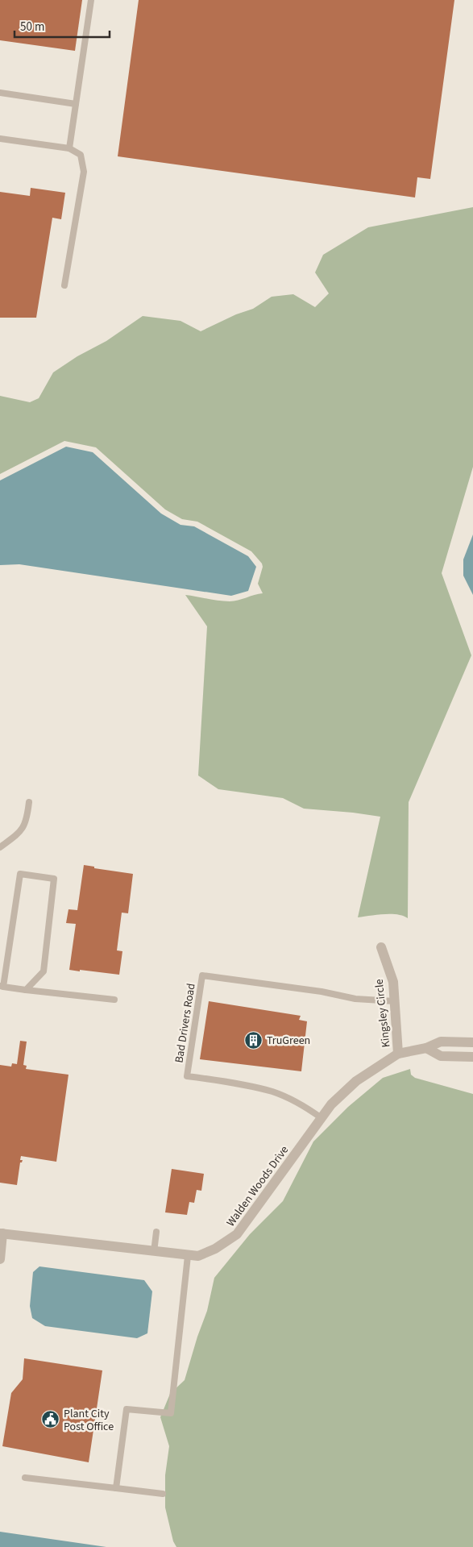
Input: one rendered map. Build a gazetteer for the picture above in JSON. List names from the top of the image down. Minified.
{"streets":{"street":["Kingsley Circle","Walden Woods Drive"],"lane":["Bad Drivers Road"]},"crossings":[["Kingsley Circle","Bad Drivers Road"],["Kingsley Circle","Walden Woods Drive"],["Bad Drivers Road","Walden Woods Drive"]],"places":{"building":["TruGreen"],"public building":["Plant City Post Office"]},"scale_bar":"50 m"}
